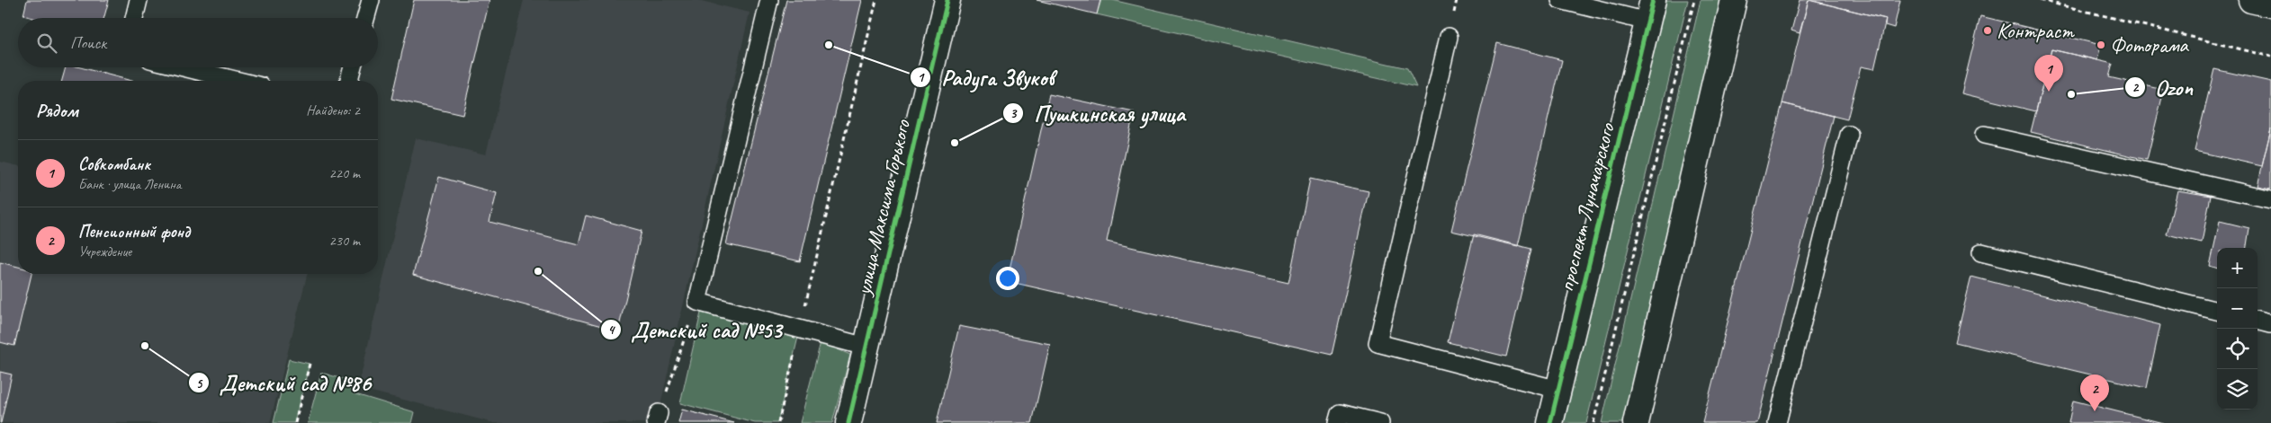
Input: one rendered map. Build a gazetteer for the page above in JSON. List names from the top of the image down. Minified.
{"streets":{"street":["улица Максима Горького","проспект Луначарского"]},"places":["Контраст","Радуга Звуков","Фоторама","Ozon","Пушкинская улица","Детский сад №53","Детский сад №86"],"page":{"search":"Поиск","pins":["1","2"],"heading":["Рядом","Найдено: 2"],"list":[{"mark":"1","name":"Совкомбанк","note":"Банк · улица Ленина","value":"220 m"},{"mark":"2","name":"Пенсионный фонд","note":"Учреждение","value":"230 m"}],"map_buttons":["+","−"]}}
